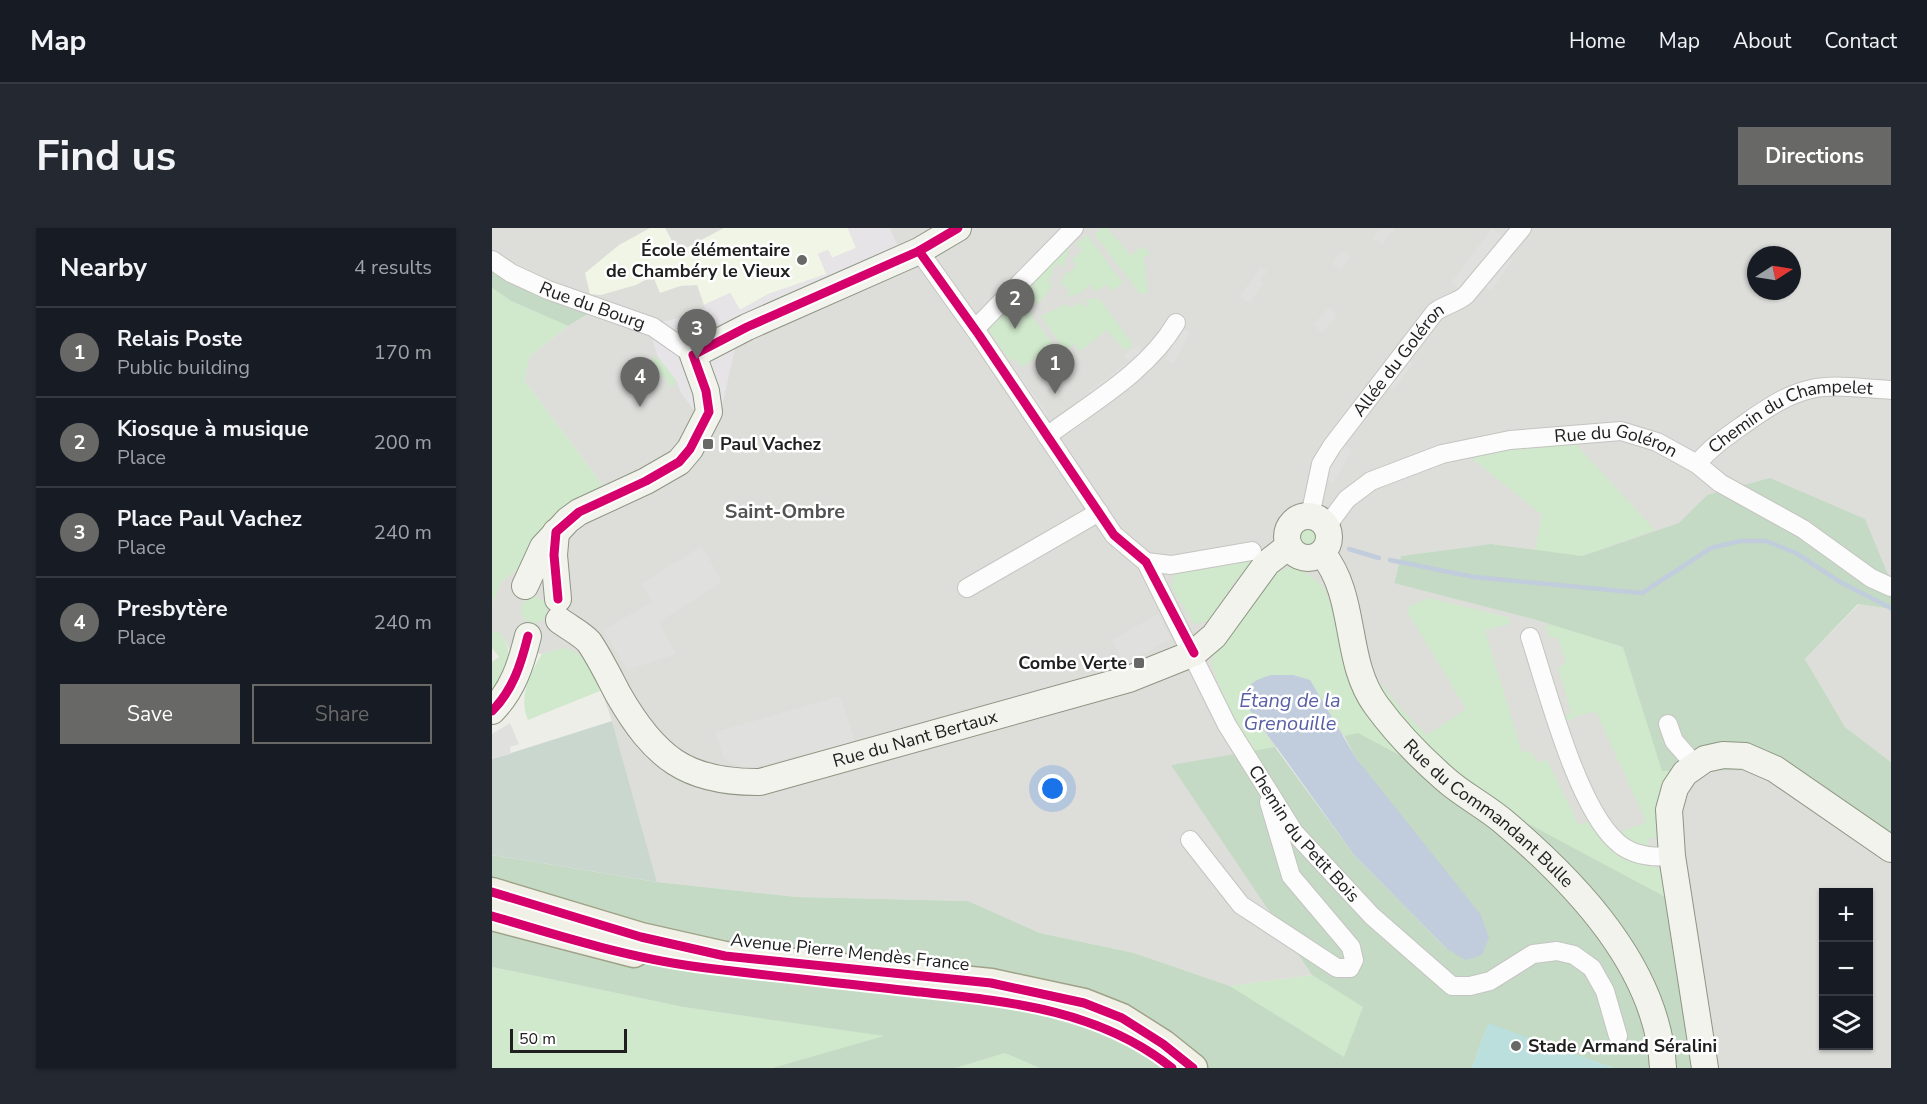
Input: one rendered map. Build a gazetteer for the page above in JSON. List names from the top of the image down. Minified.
{"streets":{"main road":["Avenue Pierre Mendès France"],"street":["Rue du Bourg","Allée du Goléron","Chemin du Champelet","Rue du Goléron","Rue du Nant Bertaux","Rue du Commandant Bulle","Chemin du Petit Bois"]},"crossings":[["Allée du Goléron","Rue du Goléron"],["Allée du Goléron","Rue du Nant Bertaux"],["Allée du Goléron","Rue du Commandant Bulle"],["Chemin du Champelet","Rue du Goléron"],["Rue du Goléron","Rue du Nant Bertaux"],["Rue du Goléron","Rue du Commandant Bulle"],["Rue du Nant Bertaux","Rue du Commandant Bulle"],["Rue du Nant Bertaux","Chemin du Petit Bois"]],"districts":["Saint-Ombre"],"water":["Étang de la Grenouille"],"places":{"other":["École élémentaire de Chambéry le Vieux","Stade Armand Séralini"],"transit":["Paul Vachez","Combe Verte"]},"scale_bar":"50 m","north":"right","page":{"header":"Map","nav":["Home","Map","About","Contact"],"buttons":["Directions",["Save","Share"]],"title":"Find us","heading":["Nearby","4 results"],"pins":["2","3","1","4"],"list":[{"mark":"1","name":"Relais Poste","note":"Public building","value":"170 m"},{"mark":"2","name":"Kiosque à musique","note":"Place","value":"200 m"},{"mark":"3","name":"Place Paul Vachez","note":"Place","value":"240 m"},{"mark":"4","name":"Presbytère","note":"Place","value":"240 m"}],"map_buttons":["+","−"],"scale":"50 m"}}
